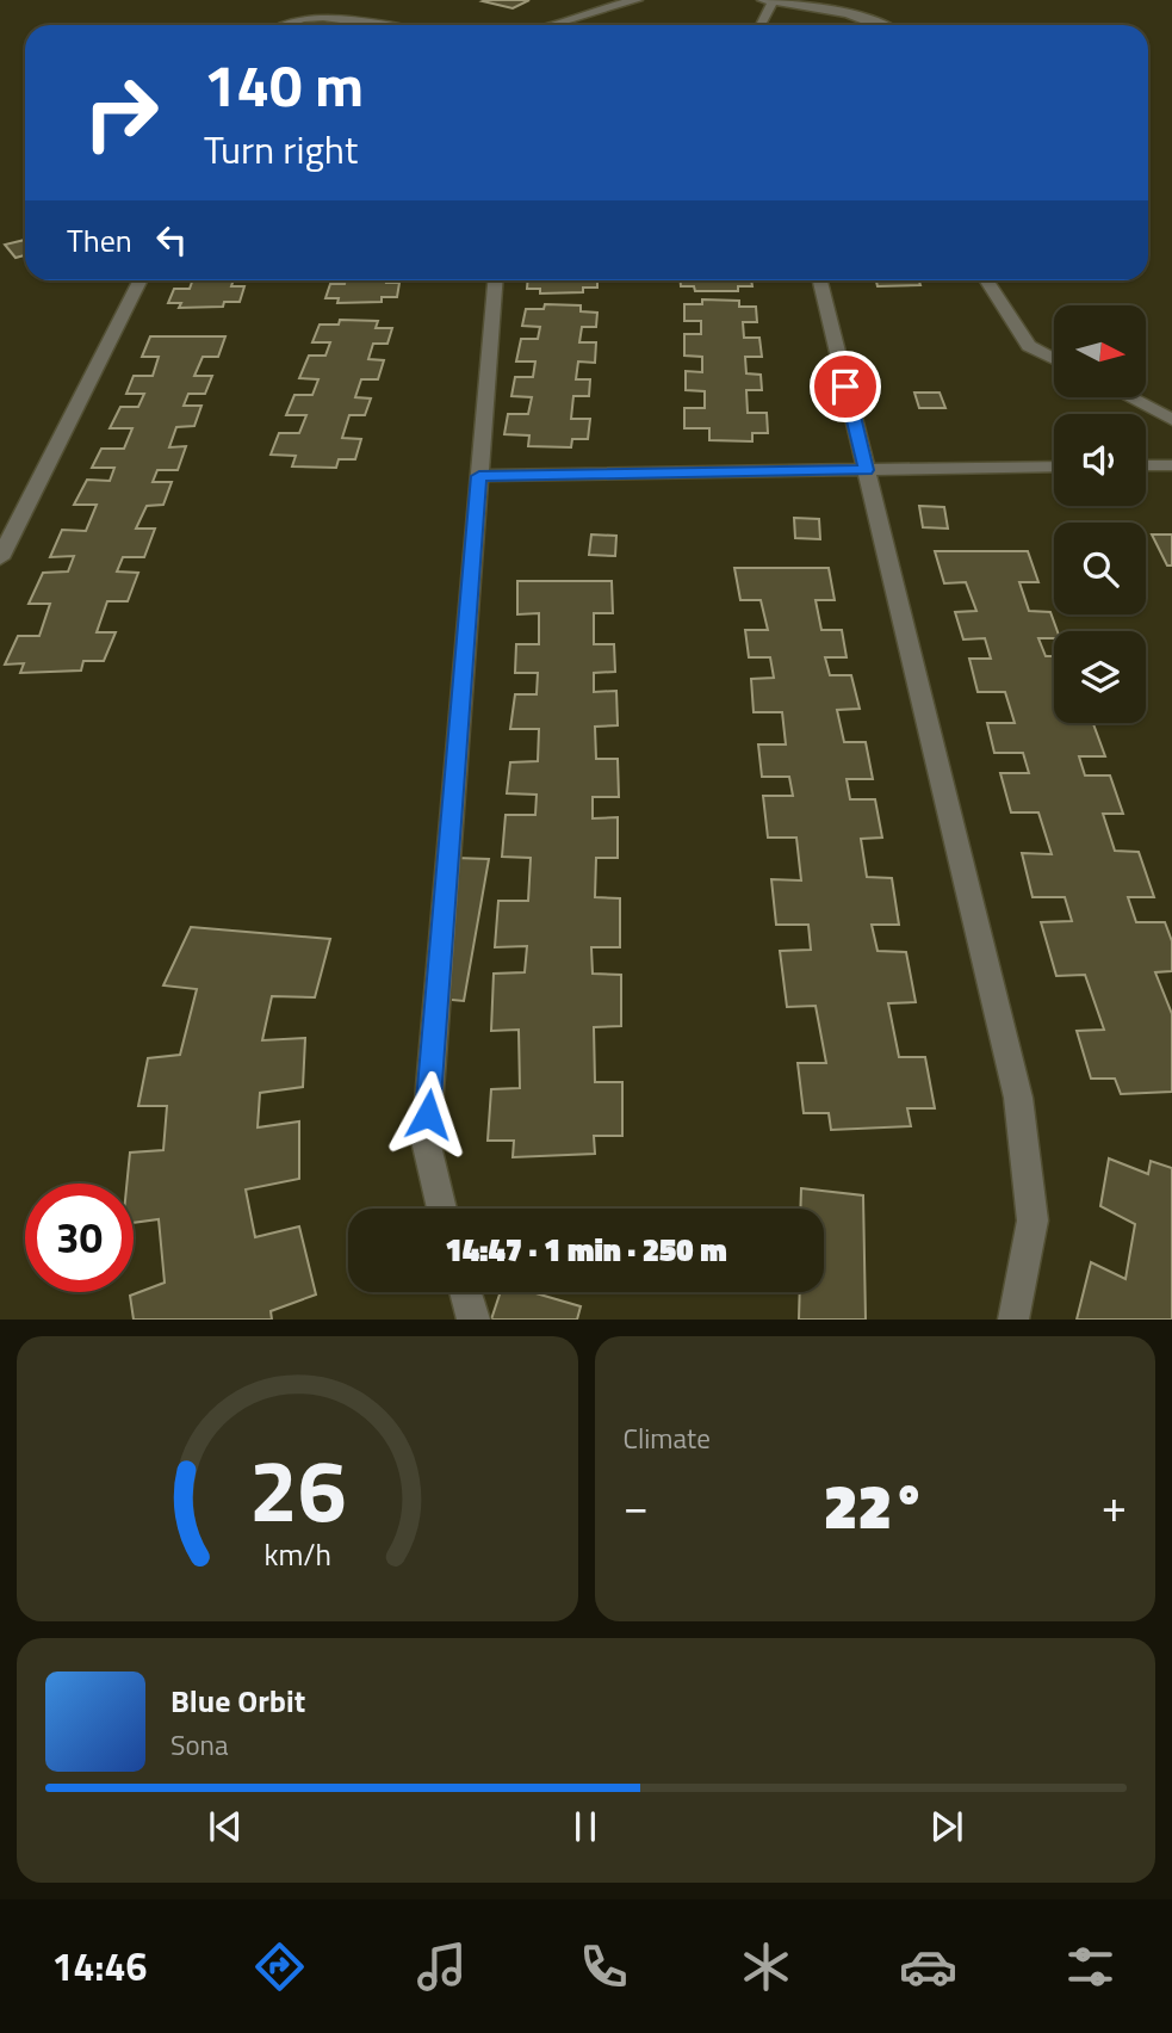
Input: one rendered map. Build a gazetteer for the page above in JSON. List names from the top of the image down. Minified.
{"north":"right","page":{"turn":["140 m","Turn right"],"then":"Then","limit":"30","trip":"14:47 · 1 min · 250 m","tile":"Climate","heat":["−","22°","+"],"song":["Blue Orbit","Sona"],"tabs":"14:46","gauge":["26","km/h"]}}
